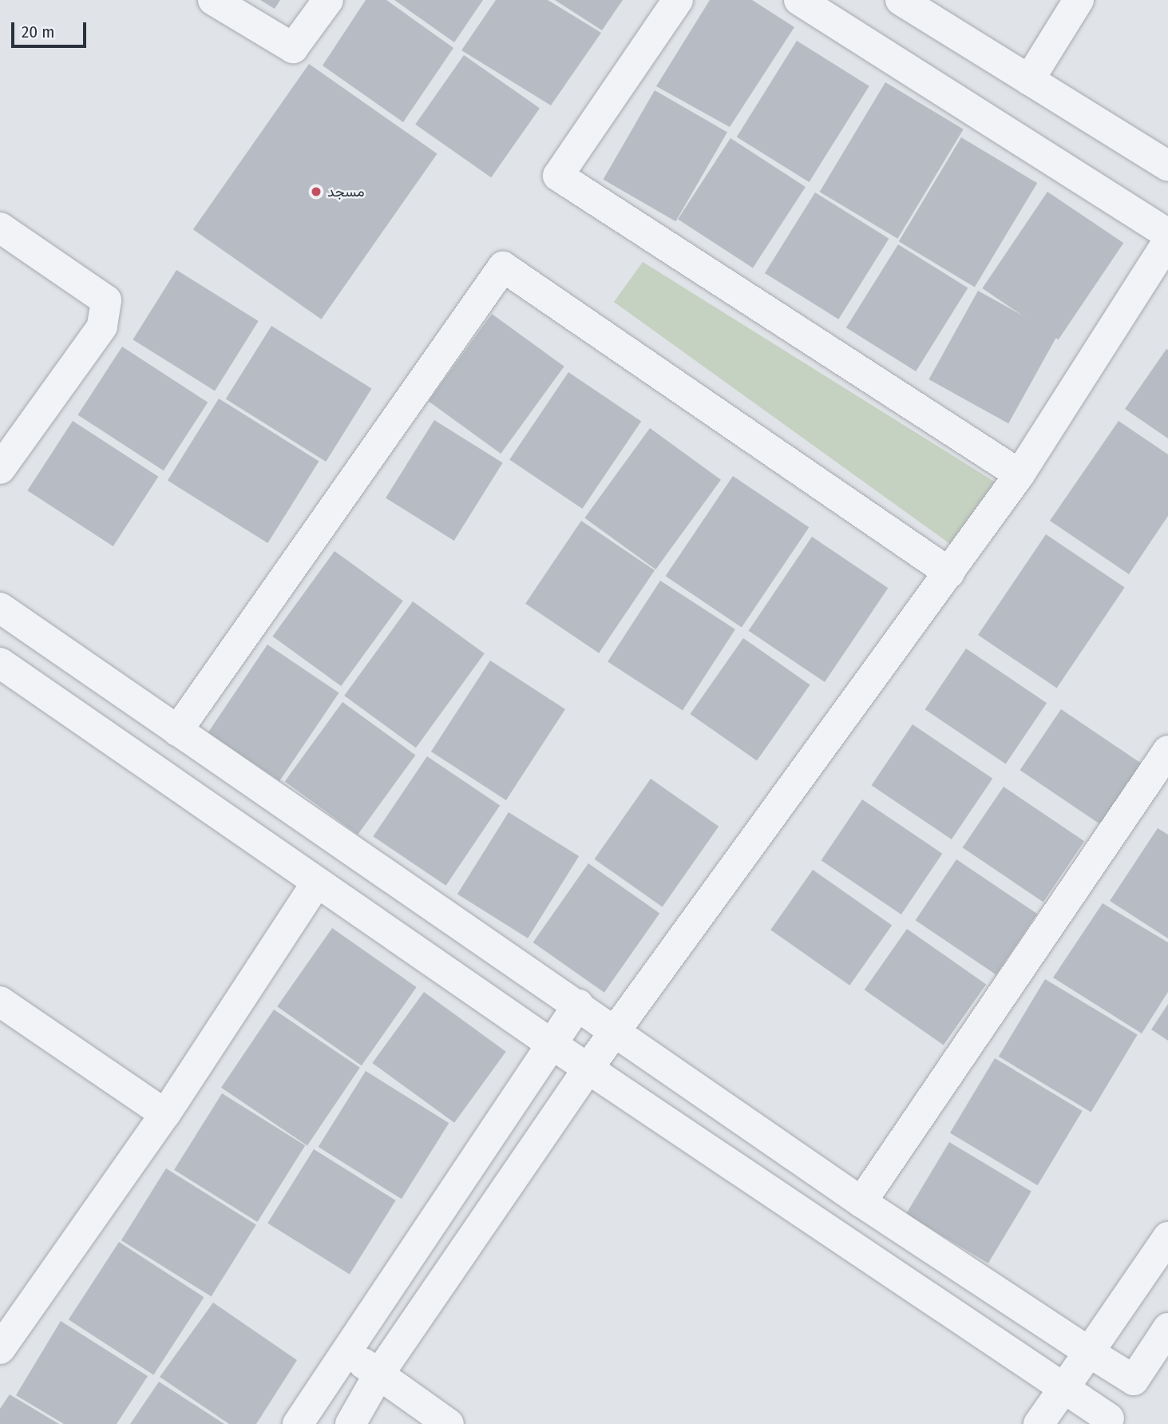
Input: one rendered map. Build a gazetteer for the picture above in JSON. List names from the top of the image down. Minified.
{"places":["مسجد"],"scale_bar":"20 m"}
